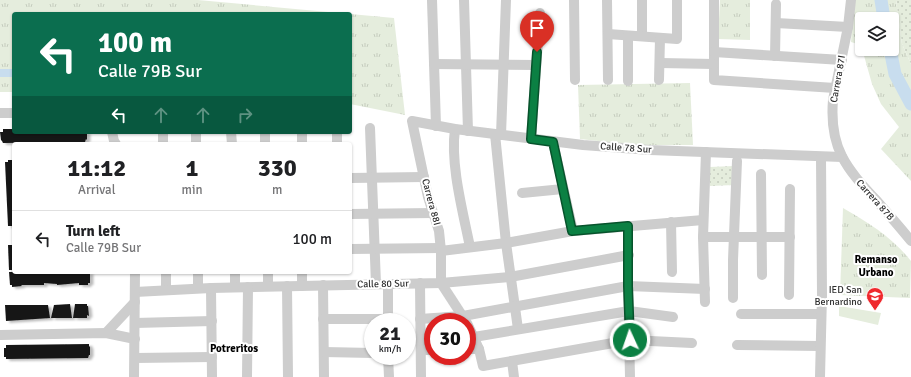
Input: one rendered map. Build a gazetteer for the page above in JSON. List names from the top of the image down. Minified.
{"streets":{"street":["Carrera 87I","Calle 78 Sur","Carrera 87B","Carrera 88I","Calle 80 Sur"]},"crossings":[["Carrera 87I","Calle 78 Sur"],["Carrera 87I","Carrera 87B"],["Calle 78 Sur","Carrera 87B"],["Calle 78 Sur","Carrera 88I"],["Carrera 88I","Calle 80 Sur"]],"districts":["Remanso Urbano","Potreritos"],"places":{"school or university":["IED San Bernardino"]},"page":{"turn":["100 m","Calle 79B Sur"],"eta":["11:12","Arrival","1","min","330","m"],"list":[{"name":"Turn left","note":"Calle 79B Sur","value":"100 m"}],"speed":"21 km/h","limit":"30"}}
